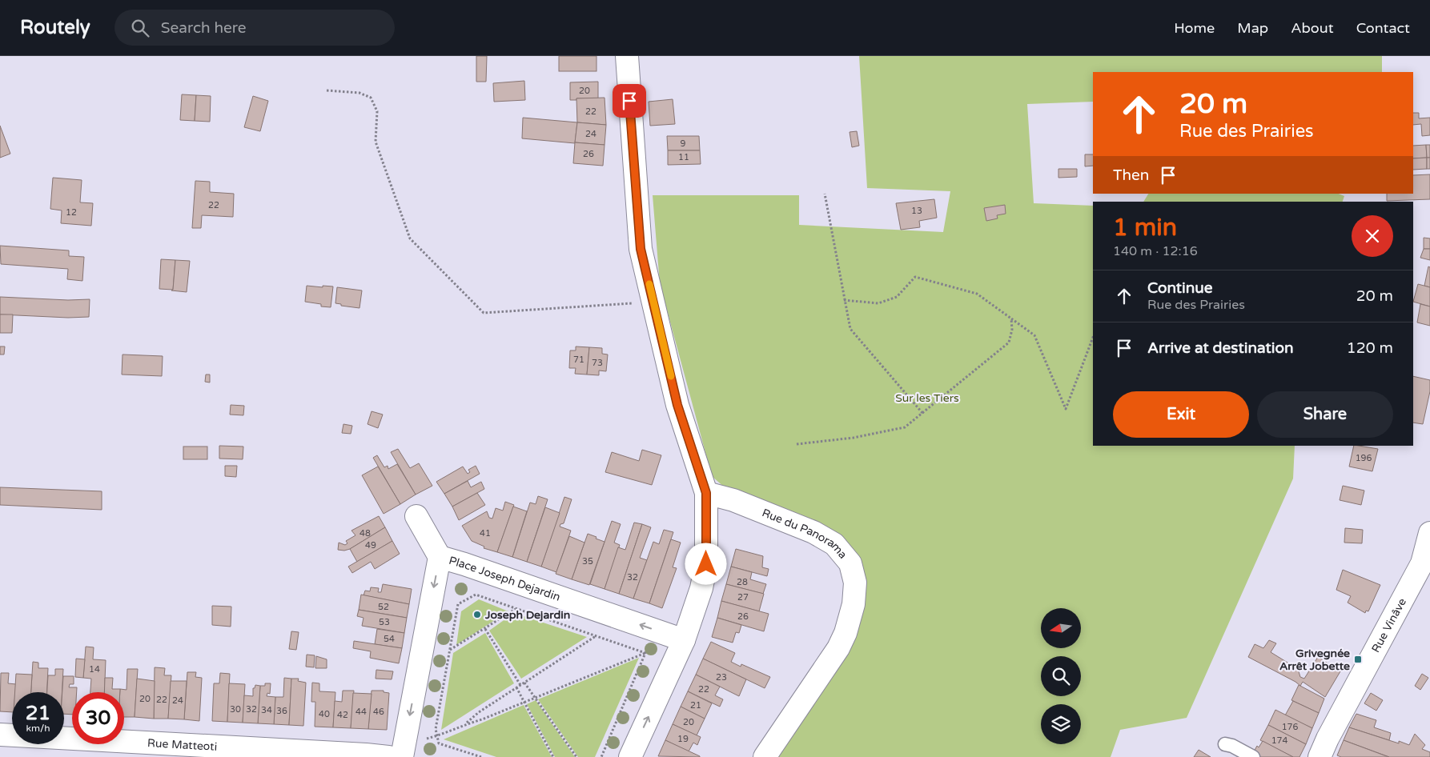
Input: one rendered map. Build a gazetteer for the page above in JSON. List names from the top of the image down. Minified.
{"streets":{"street":["Rue du Panorama","Place Joseph Dejardin","Rue Vinâve","Rue Matteoti"]},"crossings":[["Place Joseph Dejardin","Rue Matteoti"]],"parks":["Sur les Tiers"],"places":{"other":["Joseph Dejardin"],"transit":["Grivegnée Arrêt Jobette"]},"house_numbers":["20","22","24","9","26","11","22","13","12","71","73","196","48","41","49","35","32","28","27","52","26","53","54","14","23","22","20","22","24","21","30","32","34","36","44","46","40","42","20","176","19","174"],"north":"left","page":{"header":"Routely","search":"Search here","nav":["Home","Map","About","Contact"],"turn":["20 m","Rue des Prairies"],"then":"Then","heading":["1 min","140 m · 12:16"],"list":[{"name":"Continue","note":"Rue des Prairies","value":"20 m"},{"name":"Arrive at destination","value":"120 m"}],"buttons":["Exit","Share"],"speed":"21 km/h","limit":"30"}}
